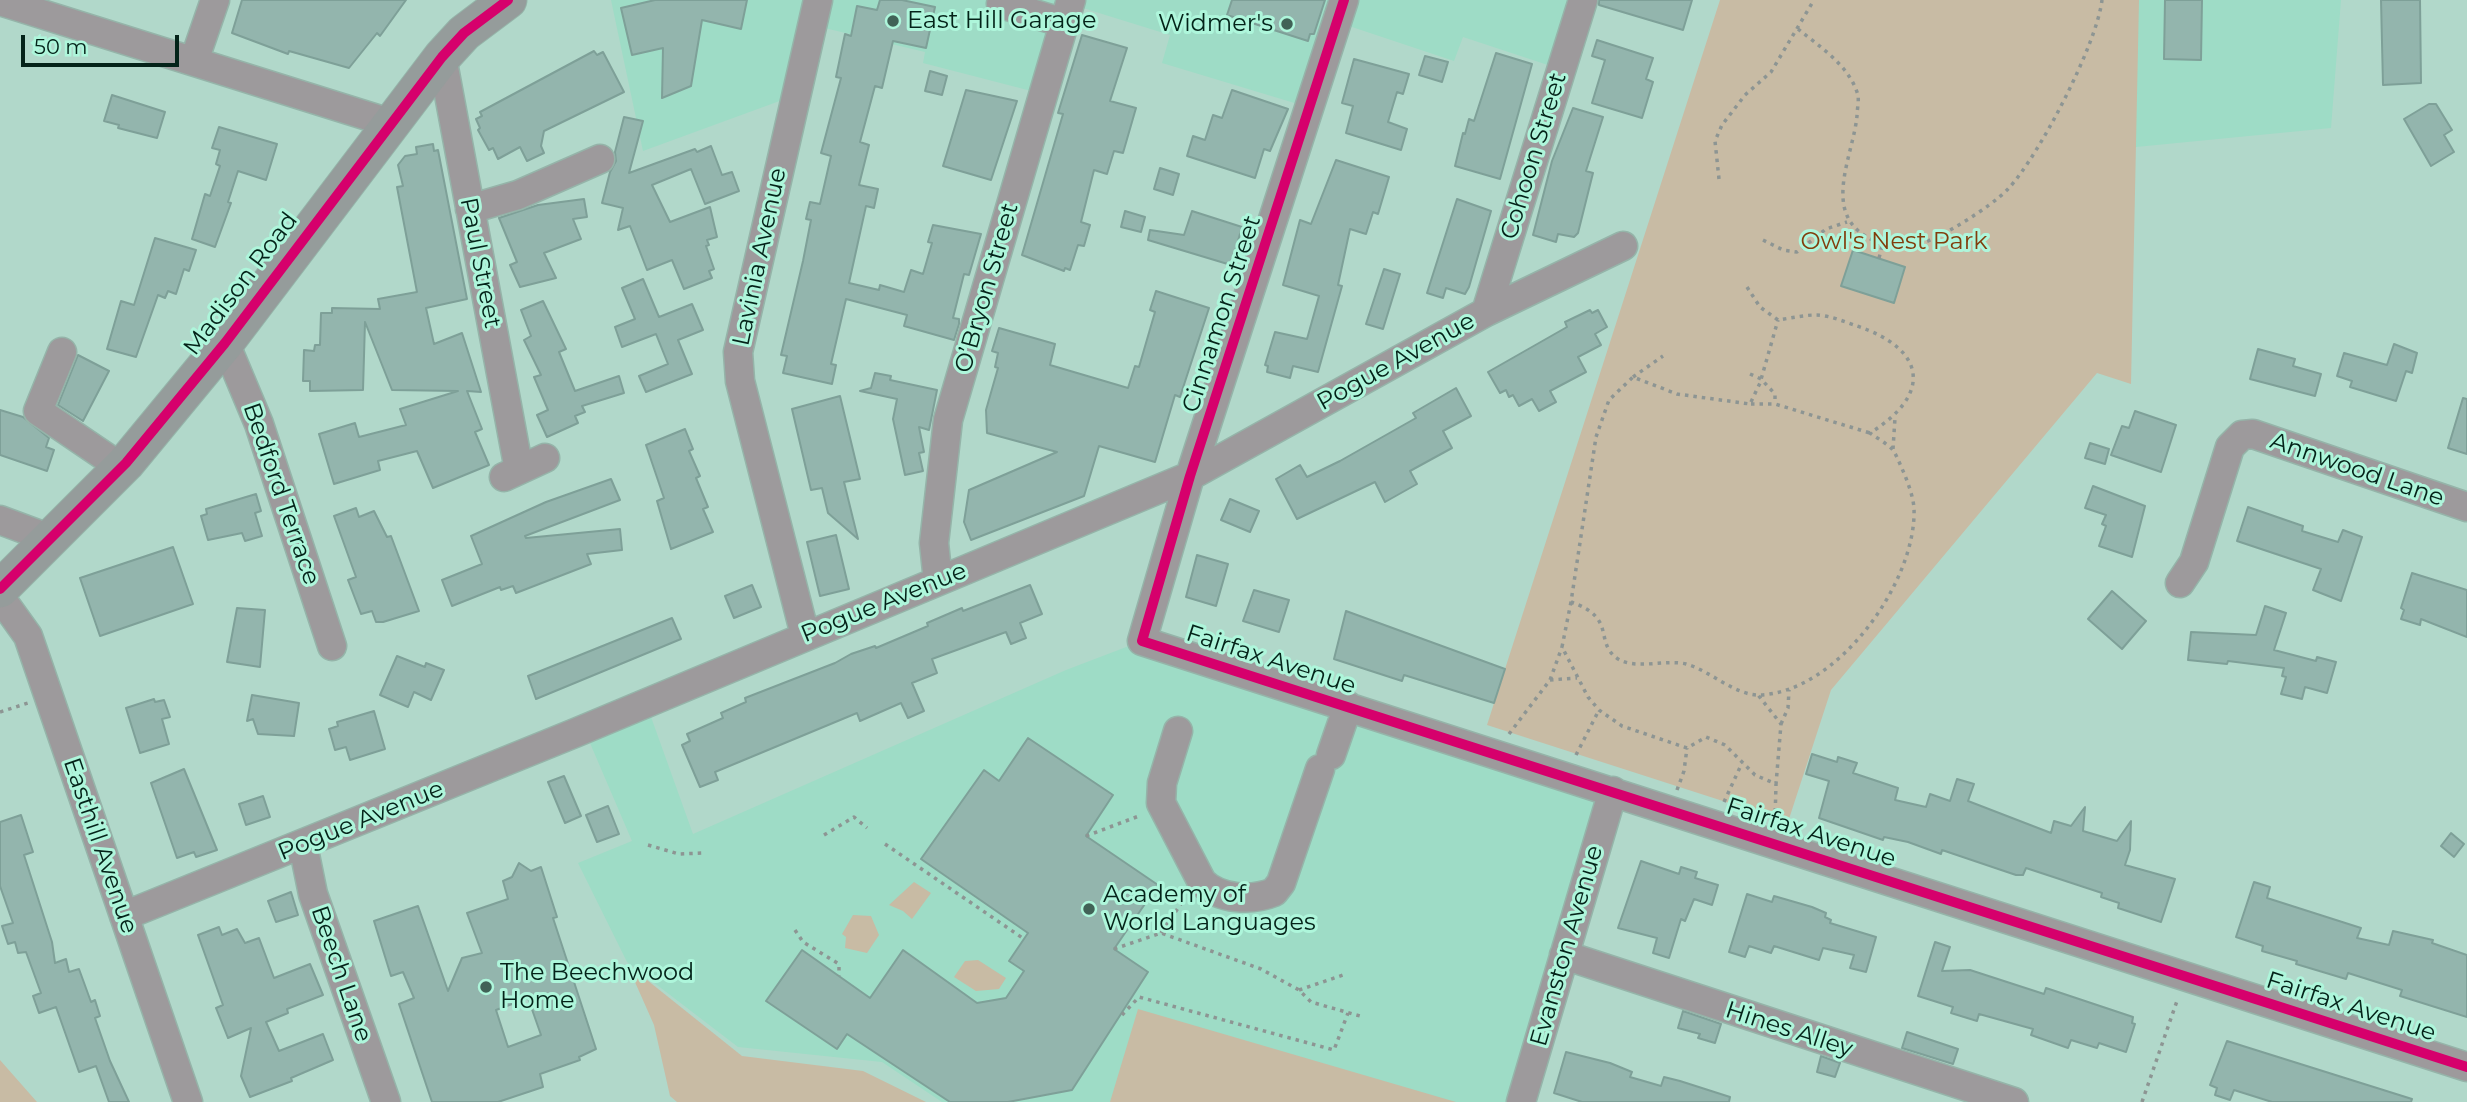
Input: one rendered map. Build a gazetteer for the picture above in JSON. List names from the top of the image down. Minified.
{"streets":{"main road":["Madison Road"],"street":["Cohoon Street","Lavinia Avenue","Paul Street","O’Bryon Street","Cinnamon Street","Pogue Avenue","Annwood Lane","Bedford Terrace","Fairfax Avenue","Easthill Avenue","Evanston Avenue","Beech Lane","Hines Alley"]},"crossings":[["Cohoon Street","Pogue Avenue"],["Lavinia Avenue","Pogue Avenue"],["Paul Street","Madison Road"],["Madison Road","Bedford Terrace"],["O’Bryon Street","Pogue Avenue"],["Cinnamon Street","Pogue Avenue"],["Cinnamon Street","Fairfax Avenue"],["Pogue Avenue","Easthill Avenue"],["Pogue Avenue","Beech Lane"],["Fairfax Avenue","Evanston Avenue"],["Evanston Avenue","Hines Alley"]],"parks":["Owl's Nest Park"],"places":["East Hill Garage","Widmer's","Academy of World Languages","The Beechwood Home"],"scale_bar":"50 m"}
